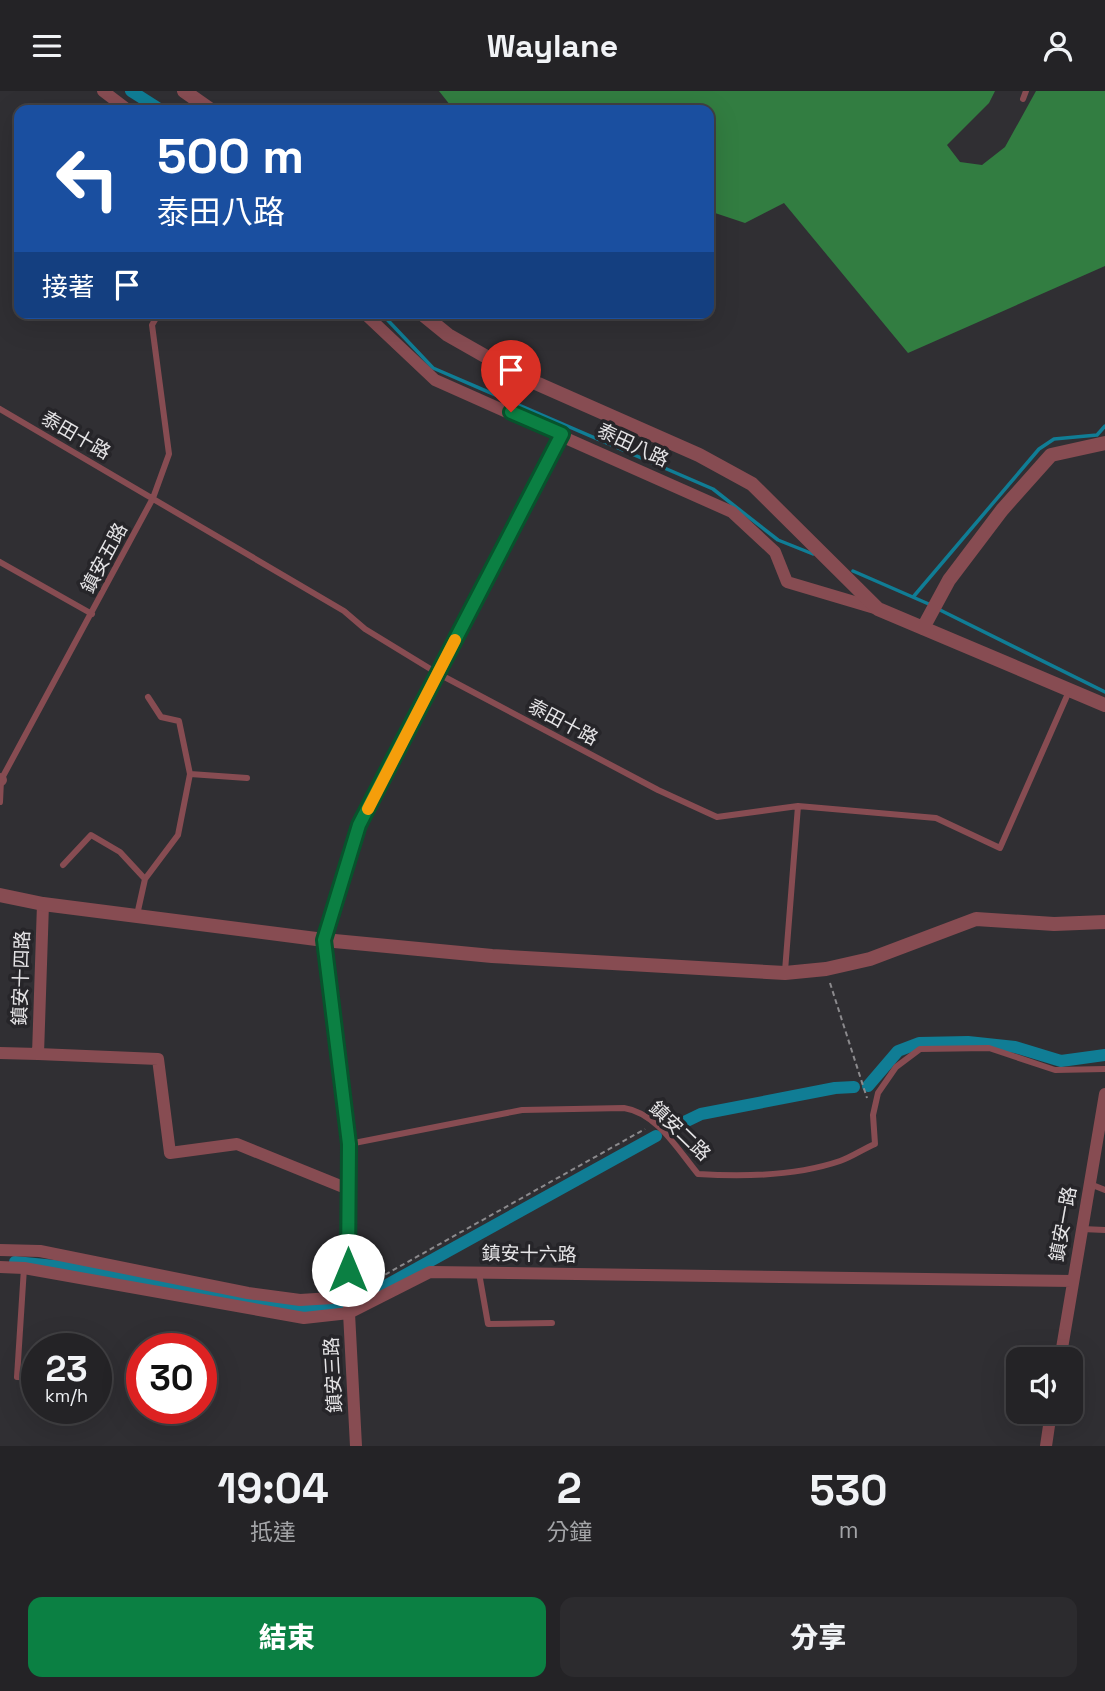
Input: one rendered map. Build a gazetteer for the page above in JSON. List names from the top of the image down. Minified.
{"streets":{"street":["泰田八路","鎮安十四路","鎮安一路","鎮安十六路","鎮安三路"],"lane":["泰田十路","鎮安五路","鎮安二路"]},"crossings":[["泰田十路","鎮安五路"],["泰田十路","鎮安三路"],["泰田八路","鎮安三路"],["鎮安十四路","鎮安三路"],["鎮安二路","鎮安三路"],["鎮安一路","鎮安十六路"],["鎮安十六路","鎮安三路"]],"page":{"header":"Waylane","turn":["500 m","泰田八路"],"then":"接著","speed":"23 km/h","limit":"30","eta":["19:04","抵達","2","分鐘","530","m"],"buttons":["結束","分享"]}}
